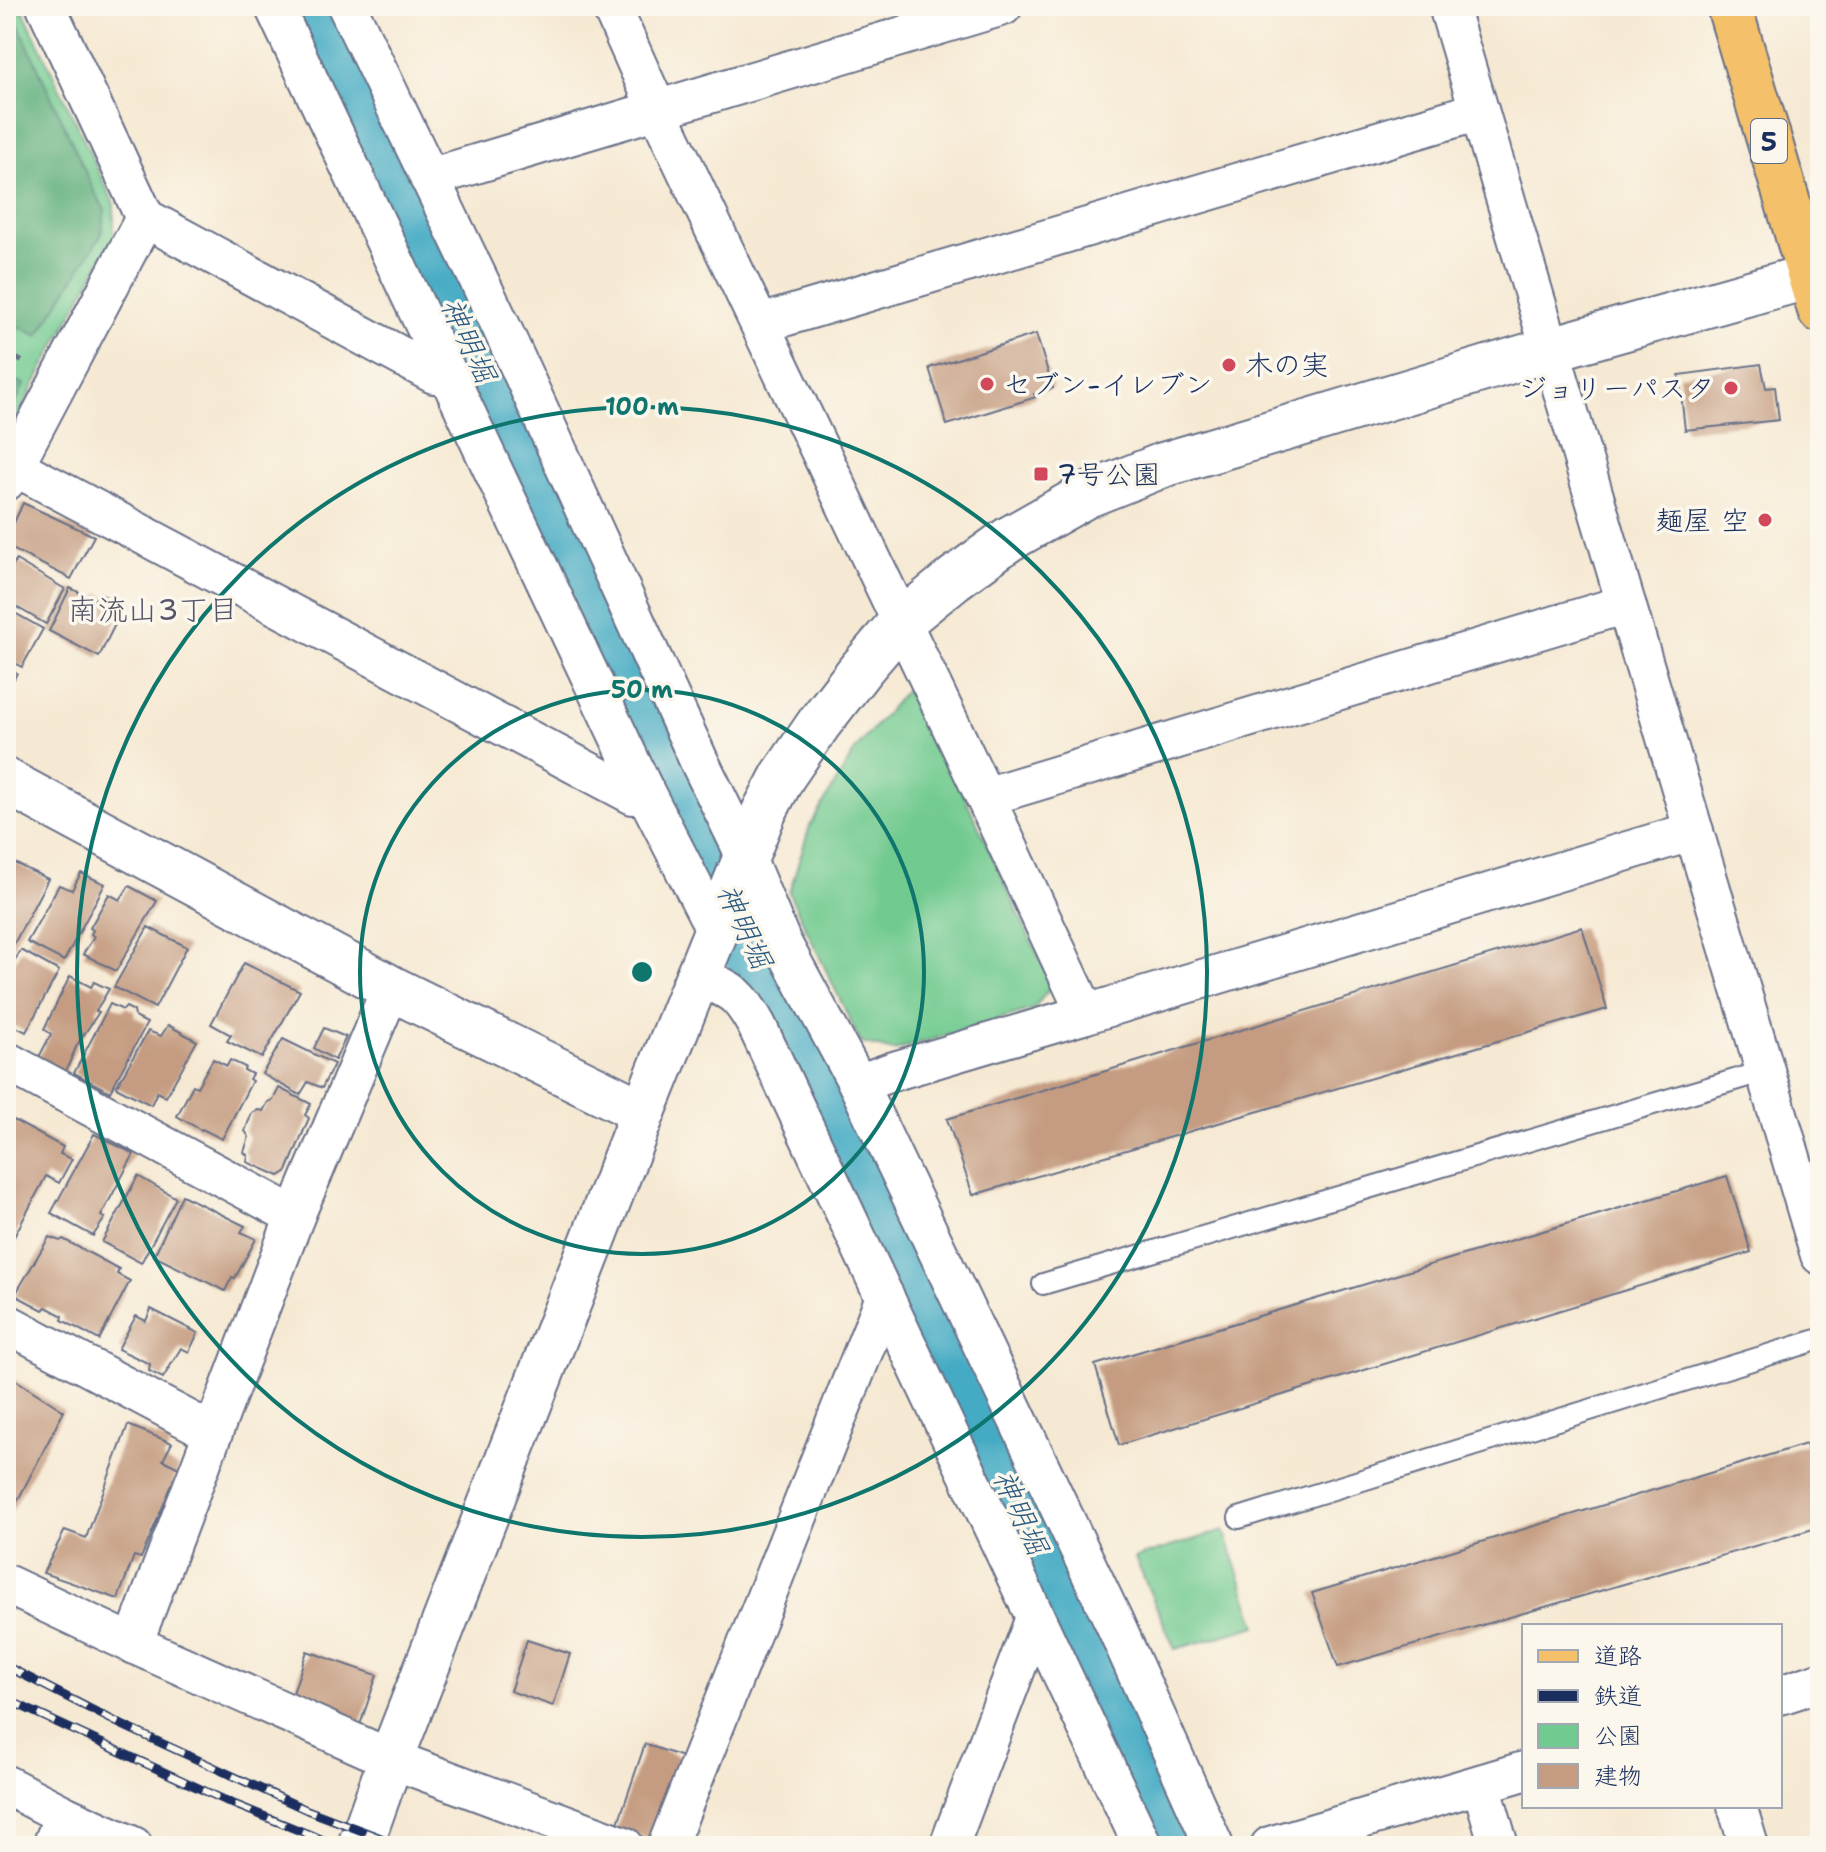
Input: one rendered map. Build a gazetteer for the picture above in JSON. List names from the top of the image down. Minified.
{"streets":{"main road":["5"]},"districts":["南流山3丁目"],"water":["神明堀"],"places":{"other":["木の実","セブン-イレブン","ジョリーパスタ","麺屋 空"],"transit":["7号公園"]},"legend":["道路","鉄道","公園","建物"],"rings":["100 m","50 m"]}
